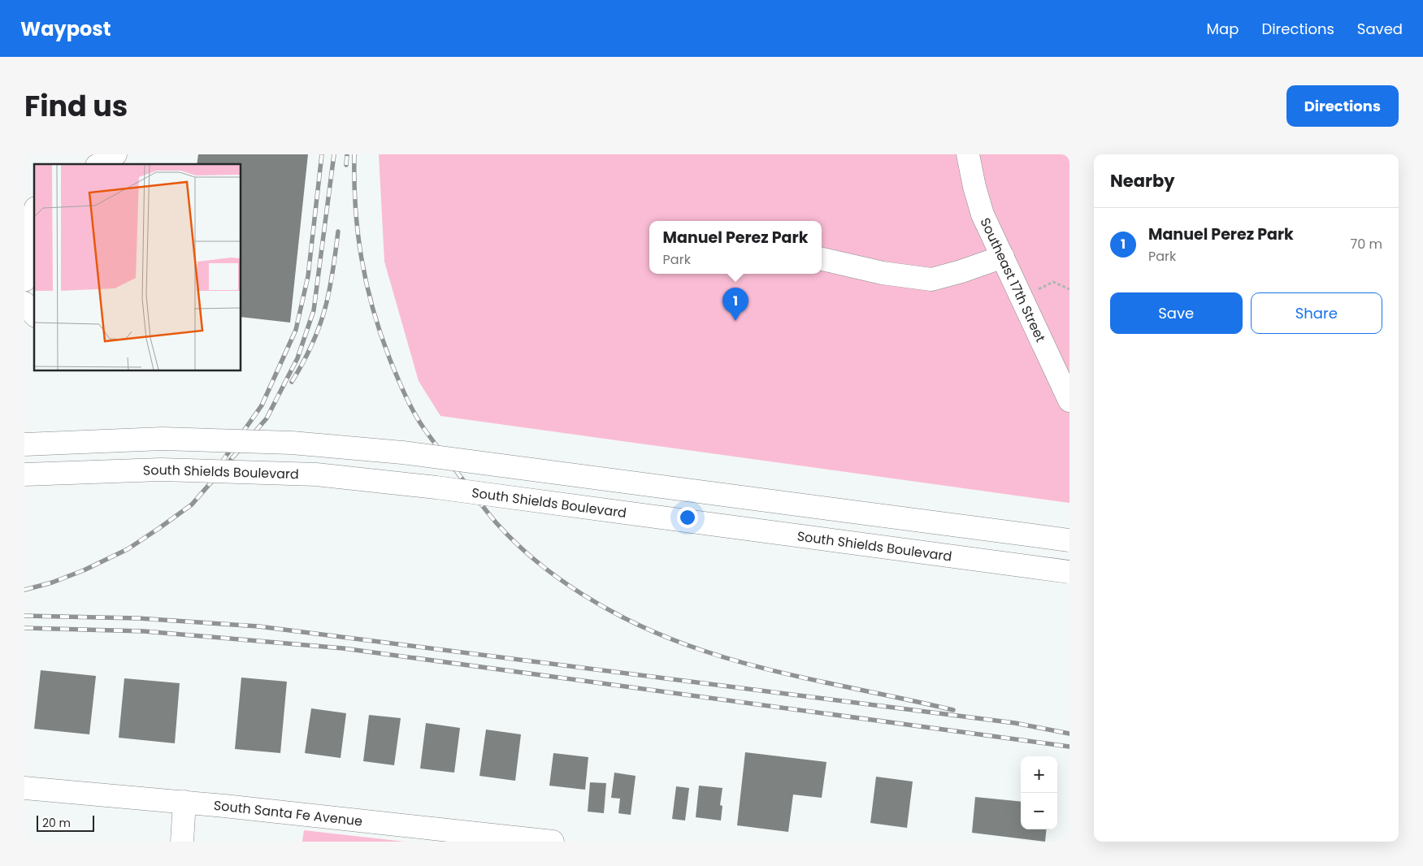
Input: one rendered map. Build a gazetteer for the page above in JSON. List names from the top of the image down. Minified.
{"streets":{"main road":["Southeast 17th Street","South Shields Boulevard","South Santa Fe Avenue"]},"scale_bar":"20 m","page":{"header":"Waypost","nav":["Map","Directions","Saved"],"title":"Find us","buttons":["Directions",["Save","Share"]],"heading":"Nearby","list":[{"mark":"1","name":"Manuel Perez Park","note":"Park","value":"70 m"}],"popup":["Manuel Perez Park","Park"],"pins":"1","map_buttons":["+","−"],"scale":"20 m"}}
